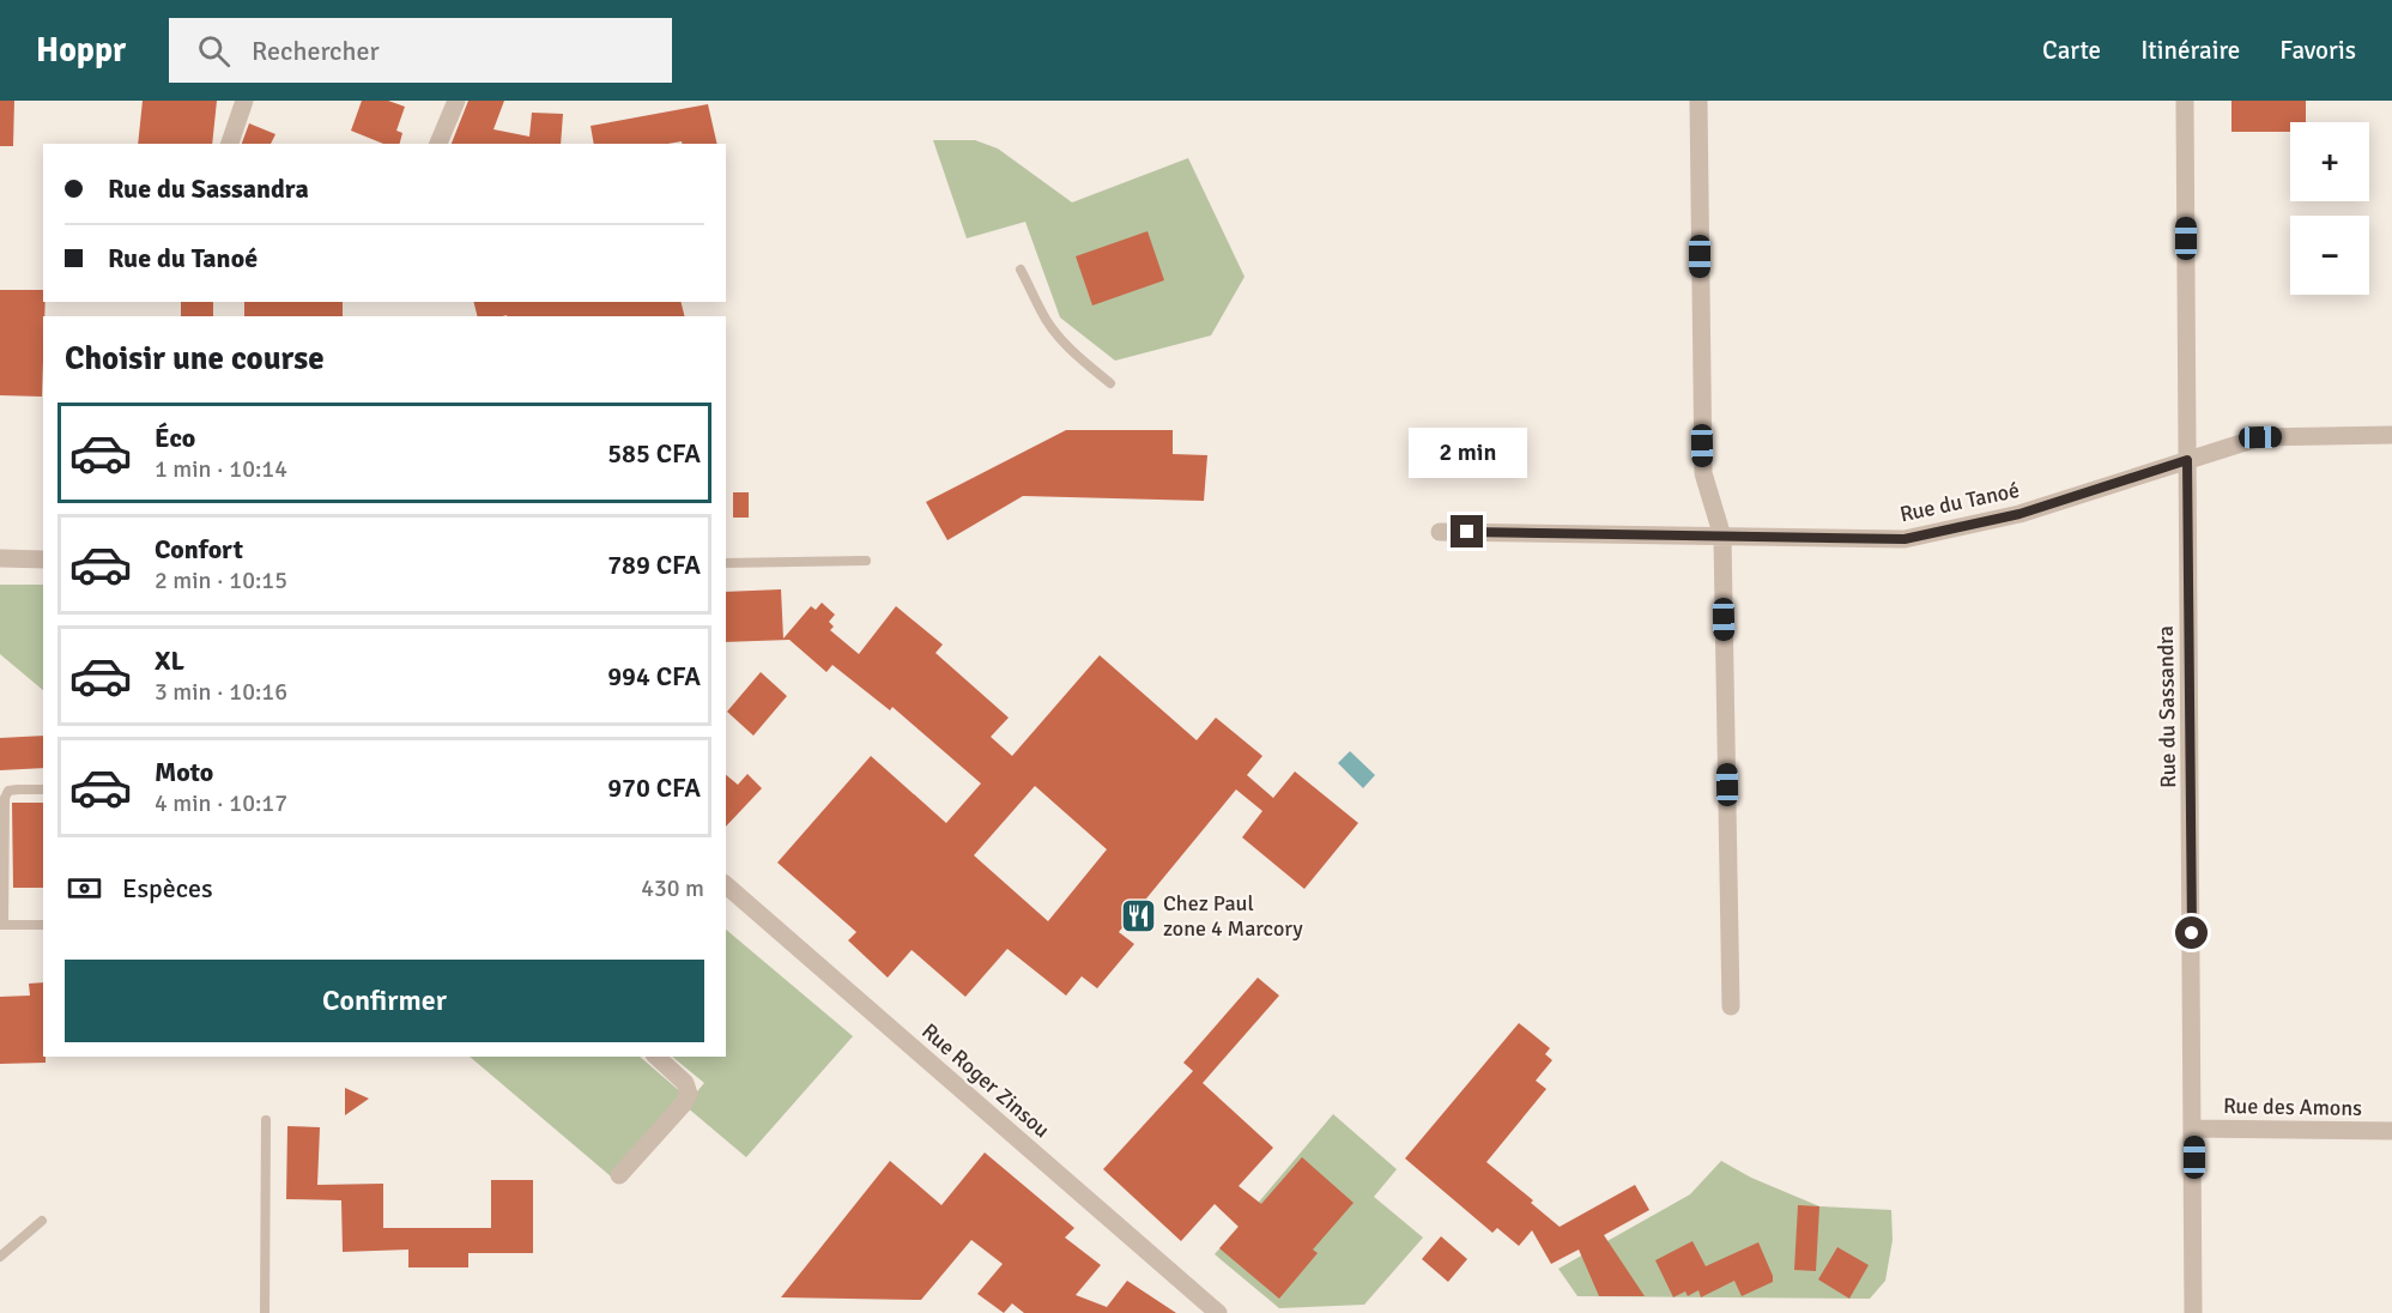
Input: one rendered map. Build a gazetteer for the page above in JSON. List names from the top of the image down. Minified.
{"streets":{"street":["Rue du Tanoé","Rue du Sassandra","Rue Roger Zinsou","Rue des Amons"]},"crossings":[["Rue du Tanoé","Rue du Sassandra"],["Rue du Sassandra","Rue des Amons"]],"places":{"restaurant":["Chez Paul zone 4 Marcory"]},"page":{"header":"Hoppr","search":"Rechercher","nav":["Carte","Itinéraire","Favoris"],"map_buttons":["+","−"],"banner":["Rue du Sassandra","Rue du Tanoé"],"heading":"Choisir une course","list":[{"name":"Éco","note":"1 min · 10:14","value":"585 CFA"},{"name":"Confort","note":"2 min · 10:15","value":"789 CFA"},{"name":"XL","note":"3 min · 10:16","value":"994 CFA"},{"name":"Moto","note":"4 min · 10:17","value":"970 CFA"}],"bubble":"2 min","pay":["Espèces","430 m"],"buttons":"Confirmer"}}
